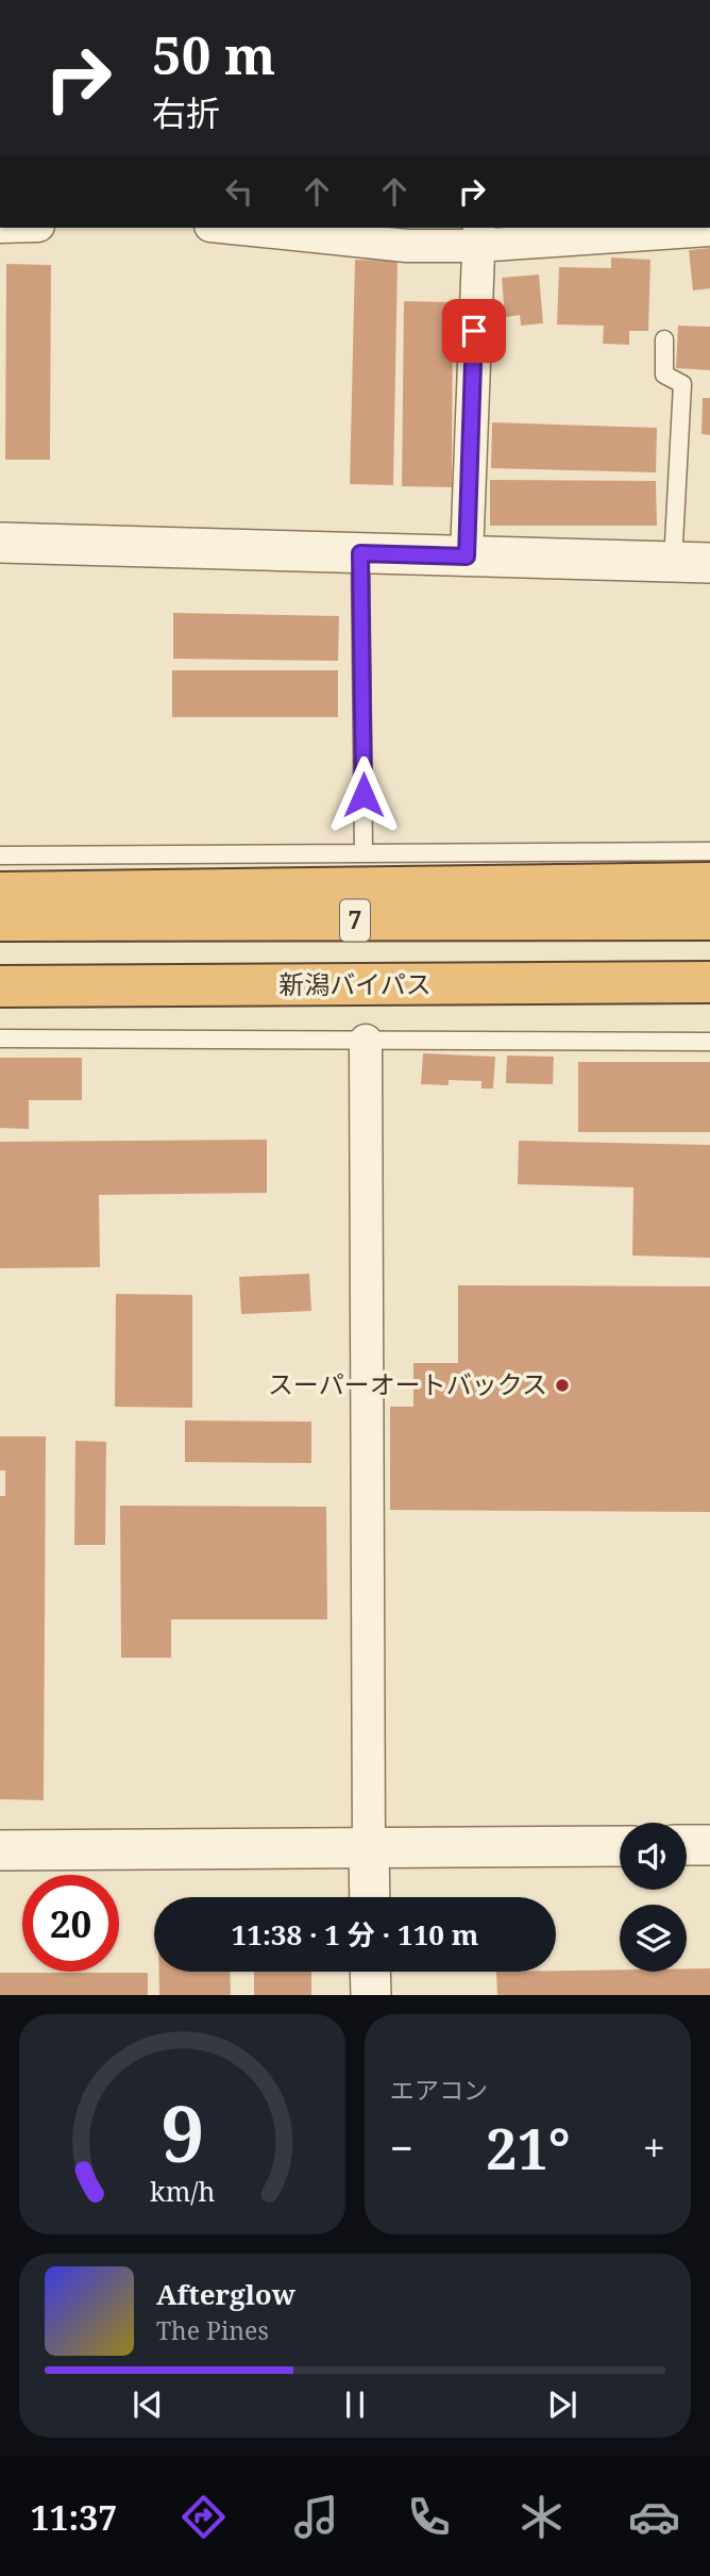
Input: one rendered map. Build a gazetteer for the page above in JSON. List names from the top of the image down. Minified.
{"streets":{"highway":["7","新潟バイパス"]},"places":["スーパーオートバックス"],"page":{"turn":["50 m","右折"],"limit":"20","trip":"11:38 · 1 分 · 110 m","tile":"エアコン","heat":["−","21°","+"],"song":["Afterglow","The Pines"],"tabs":"11:37","gauge":["9","km/h"]}}
